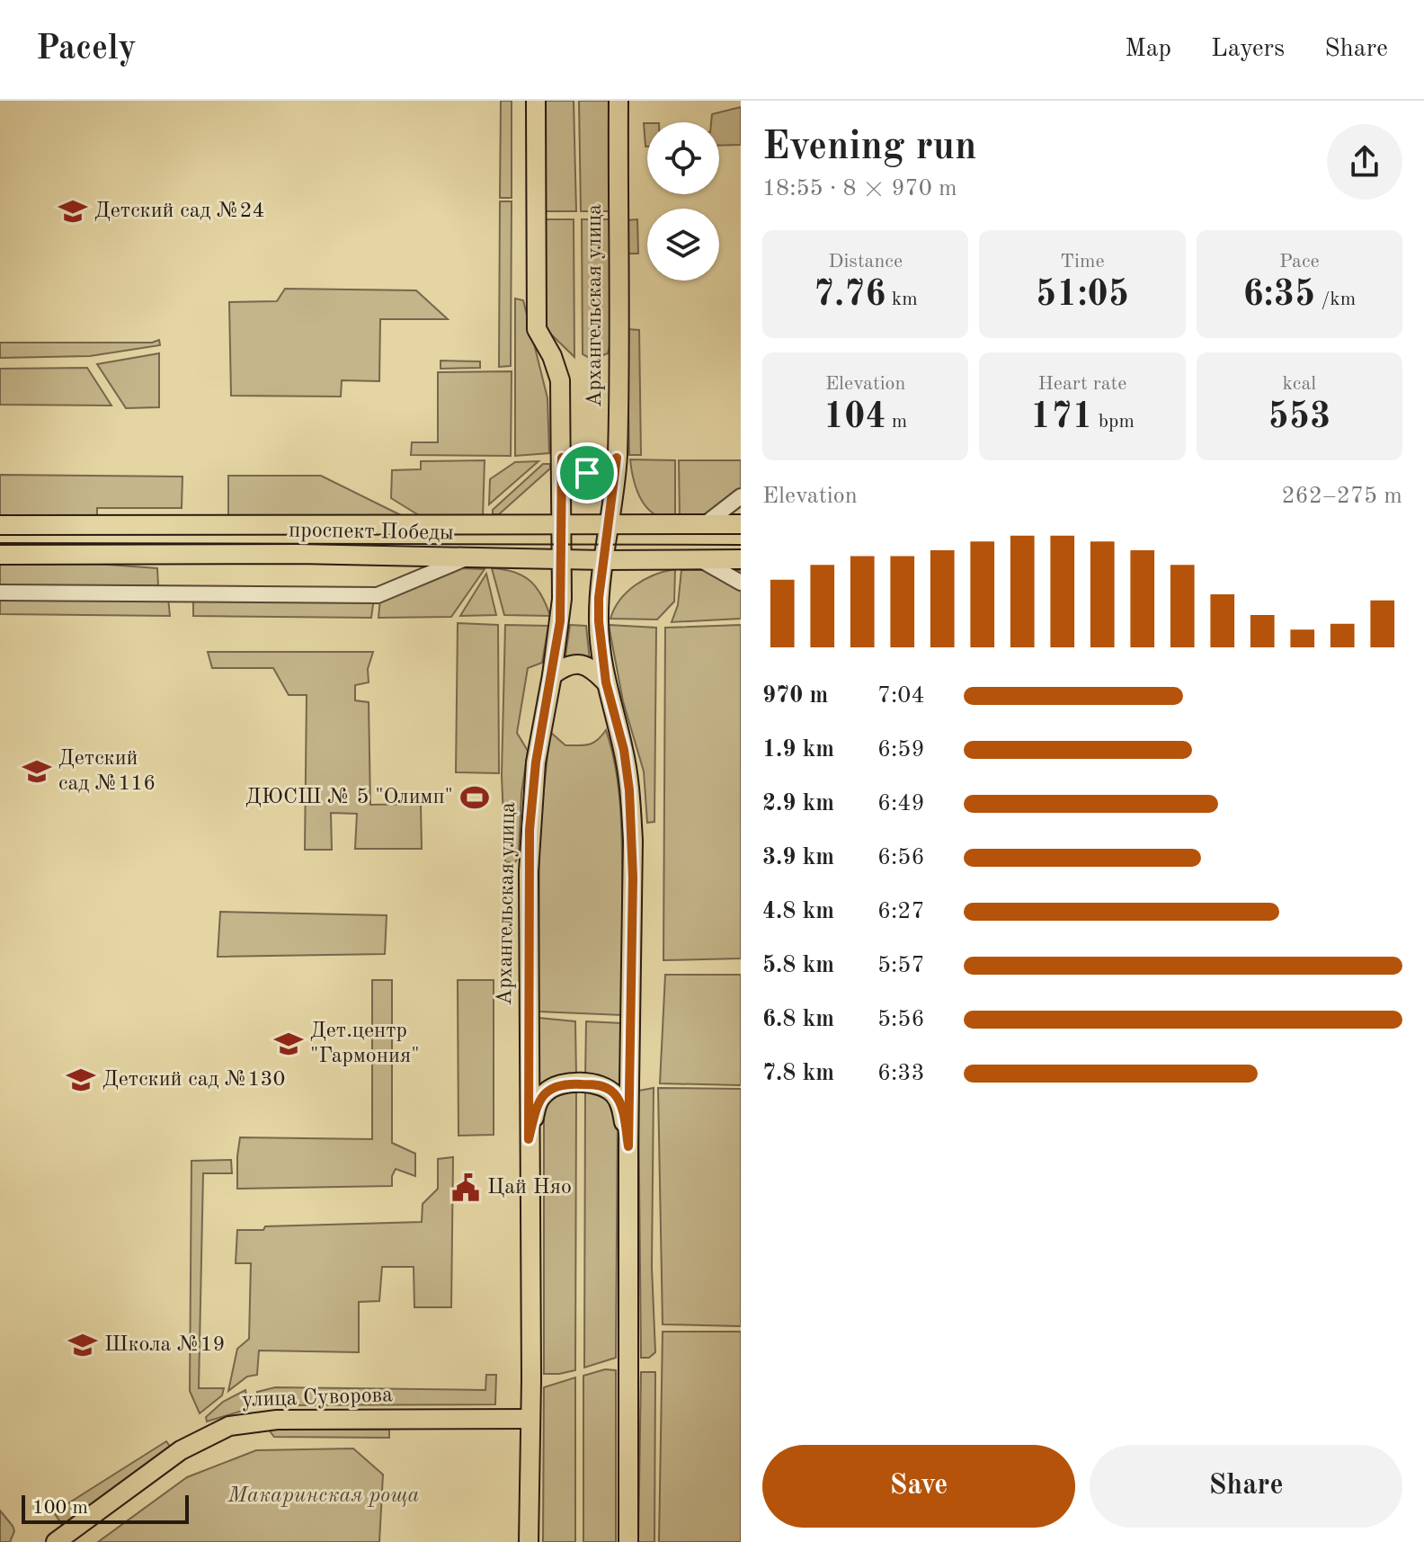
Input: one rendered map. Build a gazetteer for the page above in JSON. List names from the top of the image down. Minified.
{"streets":{"main road":["Архангельская улица","проспект Победы","улица Суворова"]},"crossings":[["Архангельская улица","проспект Победы"],["Архангельская улица","улица Суворова"]],"parks":["Макаринская роща"],"places":{"school or university":["Детский сад №24","Детский сад №116","Дет.центр \"Гармония\"","Детский сад №130","Школа №19"],"sports":["ДЮСШ № 5 \"Олимп\""],"public building":["Цай Няо"]},"scale_bar":"100 m","page":{"header":"Pacely","nav":["Map","Layers","Share"],"heading":["Evening run","18:55 · 8 × 970 m"],"stats":[["Distance","7.76 km"],["Time","51:05"],["Pace","6:35 /km"],["Elevation","104 m"],["Heart rate","171 bpm"],["kcal","553"]],"chart":["Elevation","262–275 m"],"list":[{"name":"970 m","note":"7:04"},{"name":"1.9 km","note":"6:59"},{"name":"2.9 km","note":"6:49"},{"name":"3.9 km","note":"6:56"},{"name":"4.8 km","note":"6:27"},{"name":"5.8 km","note":"5:57"},{"name":"6.8 km","note":"5:56"},{"name":"7.8 km","note":"6:33"}],"buttons":["Save","Share"],"scale":"100 m"}}
